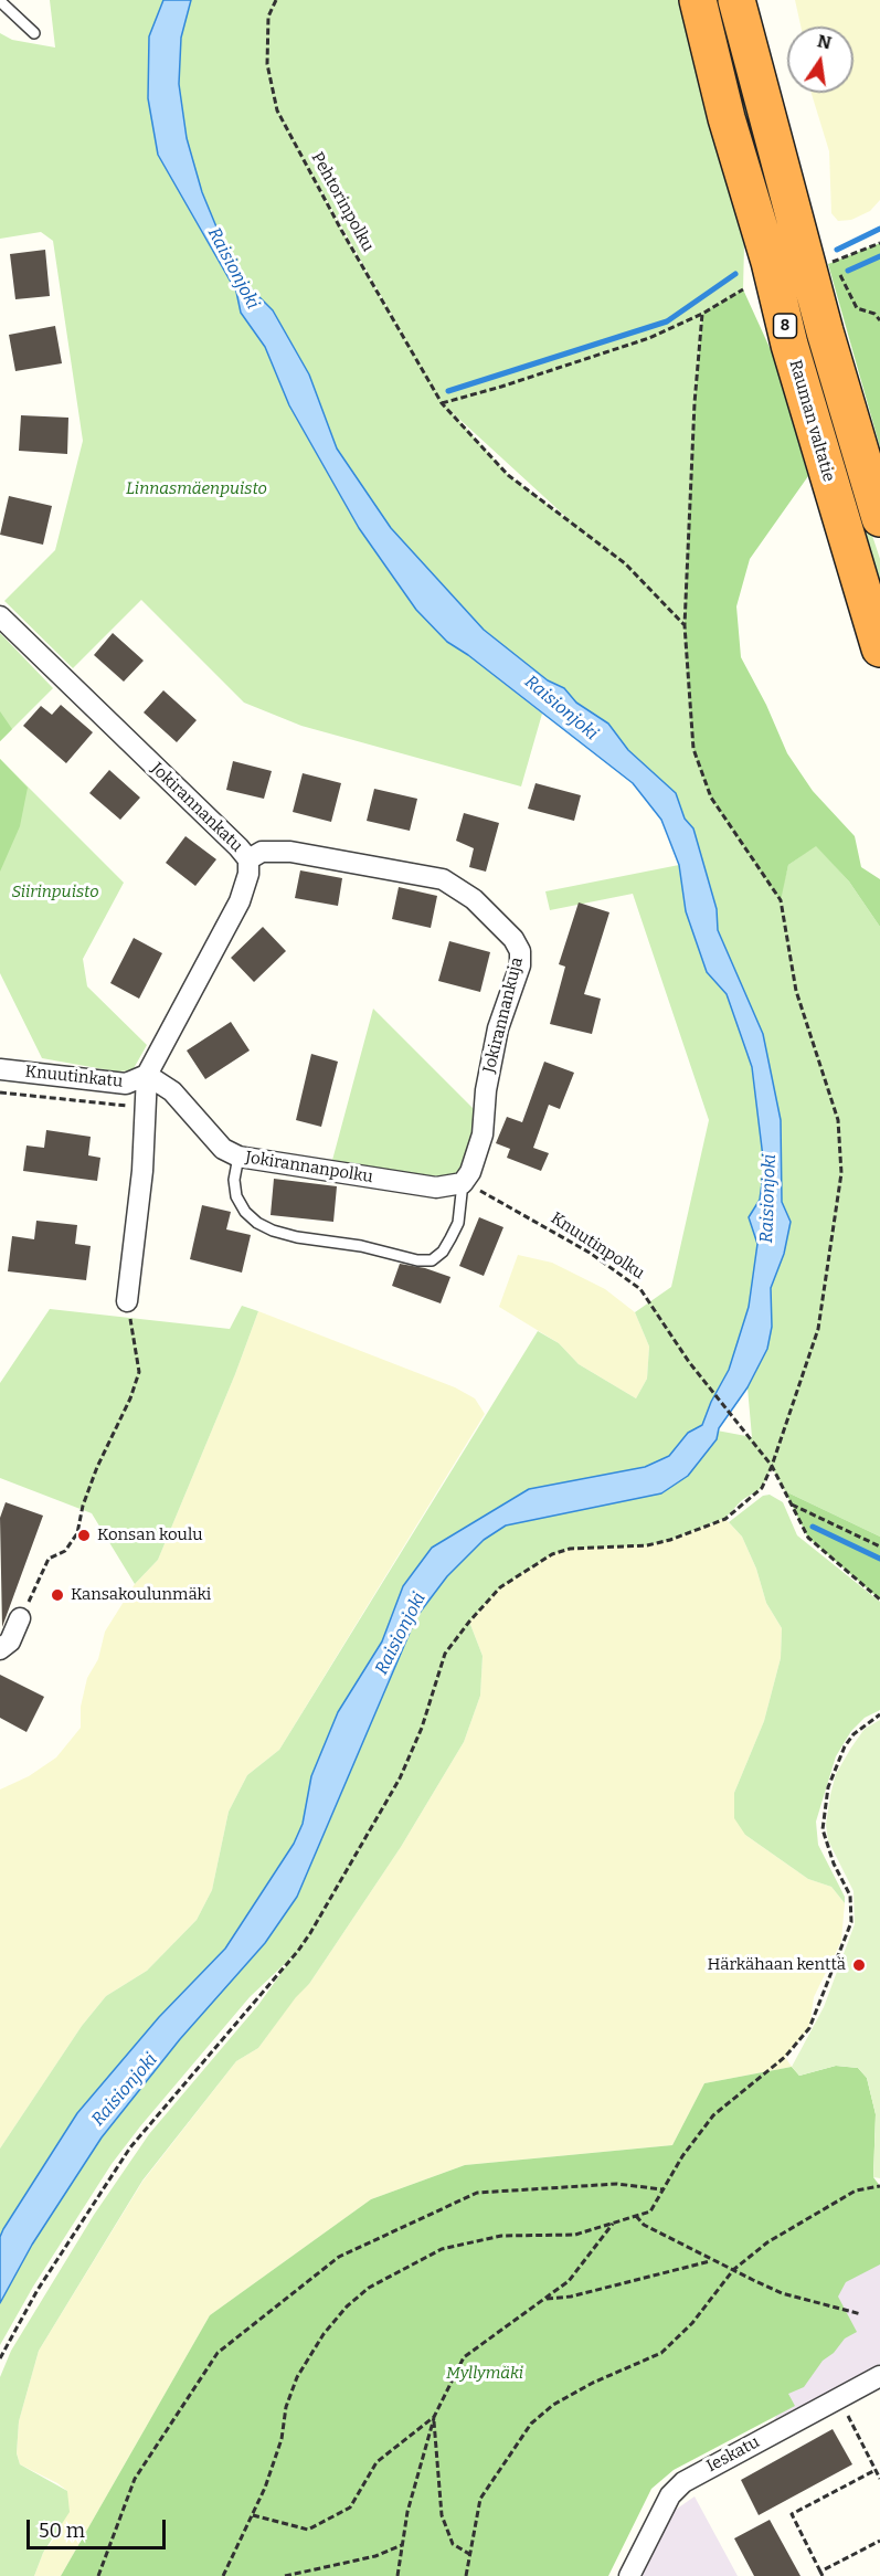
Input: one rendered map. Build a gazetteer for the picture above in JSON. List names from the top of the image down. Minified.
{"streets":{"highway":["8","Rauman valtatie"],"street":["Jokirannankatu","Jokirannankuja","Knuutinkatu","Jokirannanpolku","Ieskatu"],"path":["Pehtorinpolku","Knuutinpolku"]},"crossings":[["Jokirannankatu","Jokirannankuja"],["Jokirannankatu","Knuutinkatu"],["Jokirannankatu","Jokirannanpolku"],["Jokirannankuja","Jokirannanpolku"],["Jokirannankuja","Knuutinpolku"],["Knuutinkatu","Jokirannanpolku"],["Jokirannanpolku","Knuutinpolku"]],"water":["Raisionjoki"],"parks":["Linnasmäenpuisto","Siirinpuisto","Myllymäki"],"places":["Konsan koulu","Kansakoulunmäki","Härkähaan kenttä"],"scale_bar":"50 m","north":"top"}
